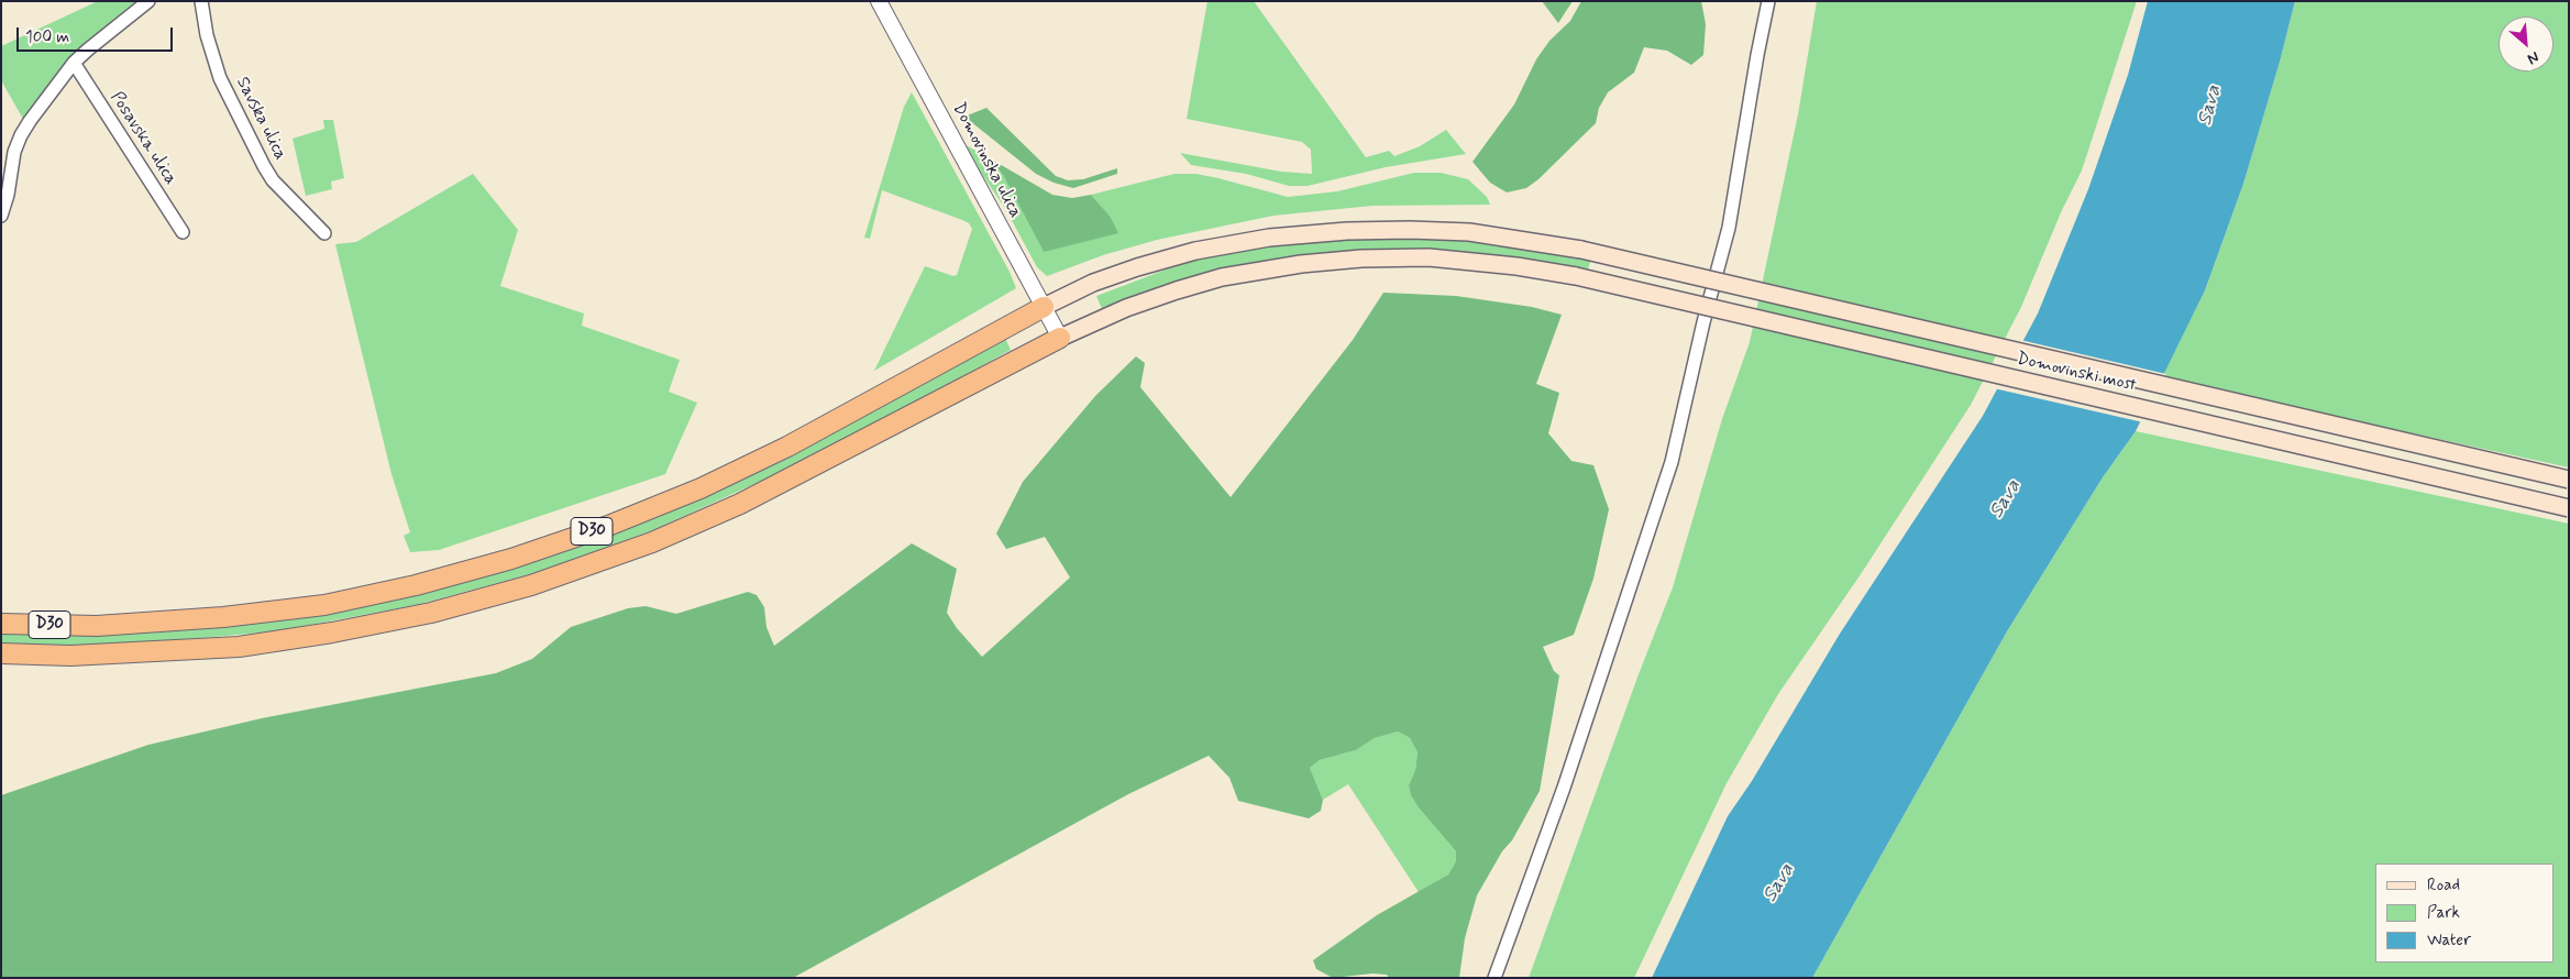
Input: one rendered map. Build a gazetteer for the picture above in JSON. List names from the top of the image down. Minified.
{"streets":{"highway":["D30"],"main road":["Domovinski most"],"street":["Savska ulica","Posavska ulica","Domovinska ulica"]},"crossings":[["Domovinska ulica","Domovinski most"],["Domovinska ulica","D30"],["Domovinski most","D30"]],"water":["Sava"],"legend":["Road","Park","Water"],"scale_bar":"100 m","north":"bottom right"}
